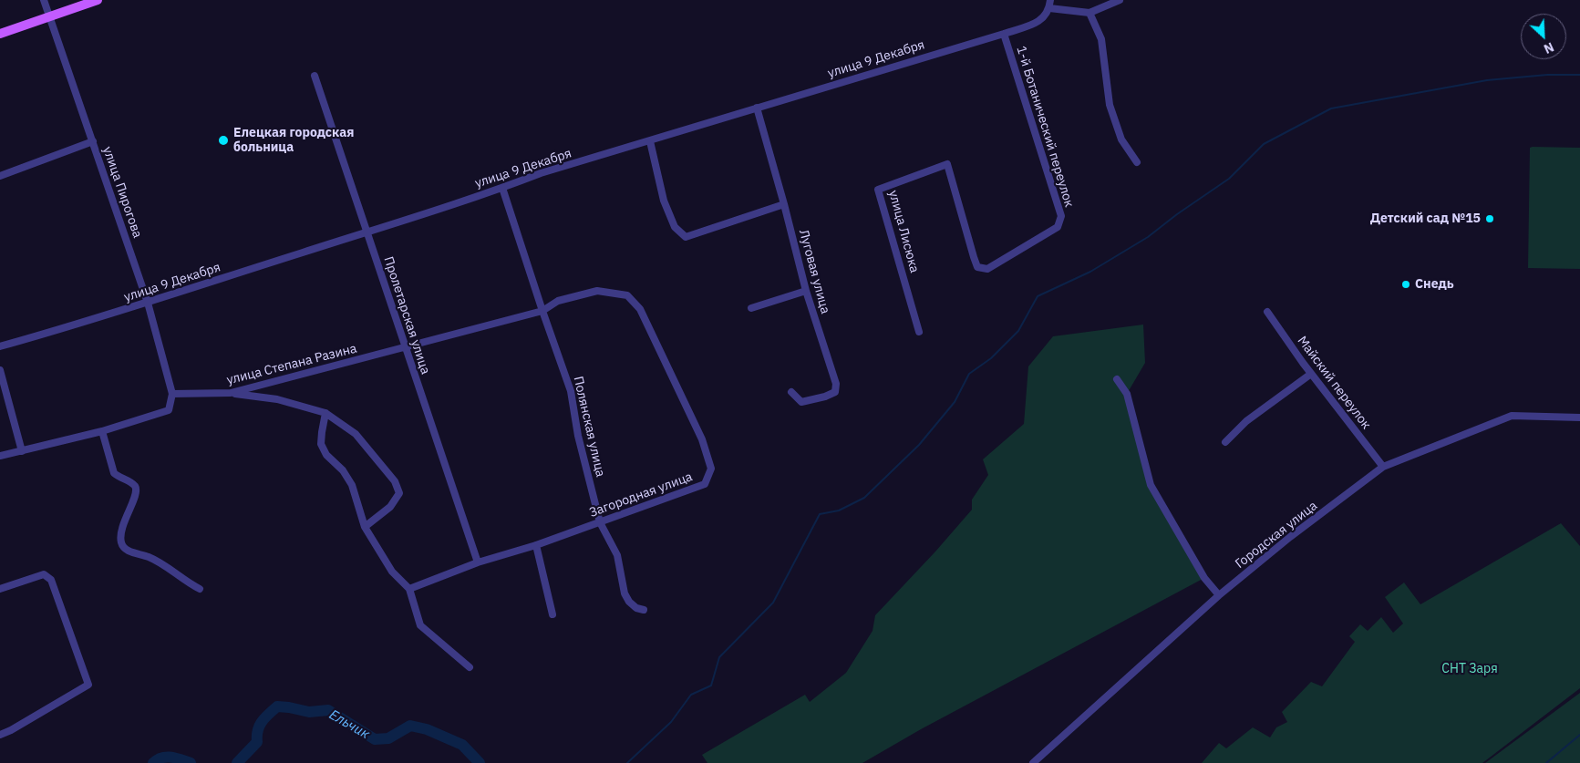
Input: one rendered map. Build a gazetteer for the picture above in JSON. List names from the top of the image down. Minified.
{"streets":{"street":["улица 9 Декабря","1-й Ботанический переулок","улица Пирогова","улица Лисюка","Луговая улица","Пролетарская улица","улица Степана Разина","Майский переулок","Полянская улица","Загородная улица","Городская улица"]},"crossings":[["улица 9 Декабря","1-й Ботанический переулок"],["улица 9 Декабря","улица Пирогова"],["улица 9 Декабря","Луговая улица"],["улица 9 Декабря","Пролетарская улица"],["улица 9 Декабря","Полянская улица"],["1-й Ботанический переулок","улица Лисюка"],["улица Пирогова","улица Степана Разина"],["Пролетарская улица","улица Степана Разина"],["Пролетарская улица","Загородная улица"],["улица Степана Разина","Полянская улица"],["улица Степана Разина","Загородная улица"],["Майский переулок","Городская улица"],["Полянская улица","Загородная улица"]],"water":["Ельчик"],"parks":["СНТ Заря"],"places":["Елецкая городская больница","Детский сад №15","Снедь"],"north":"bottom right"}
